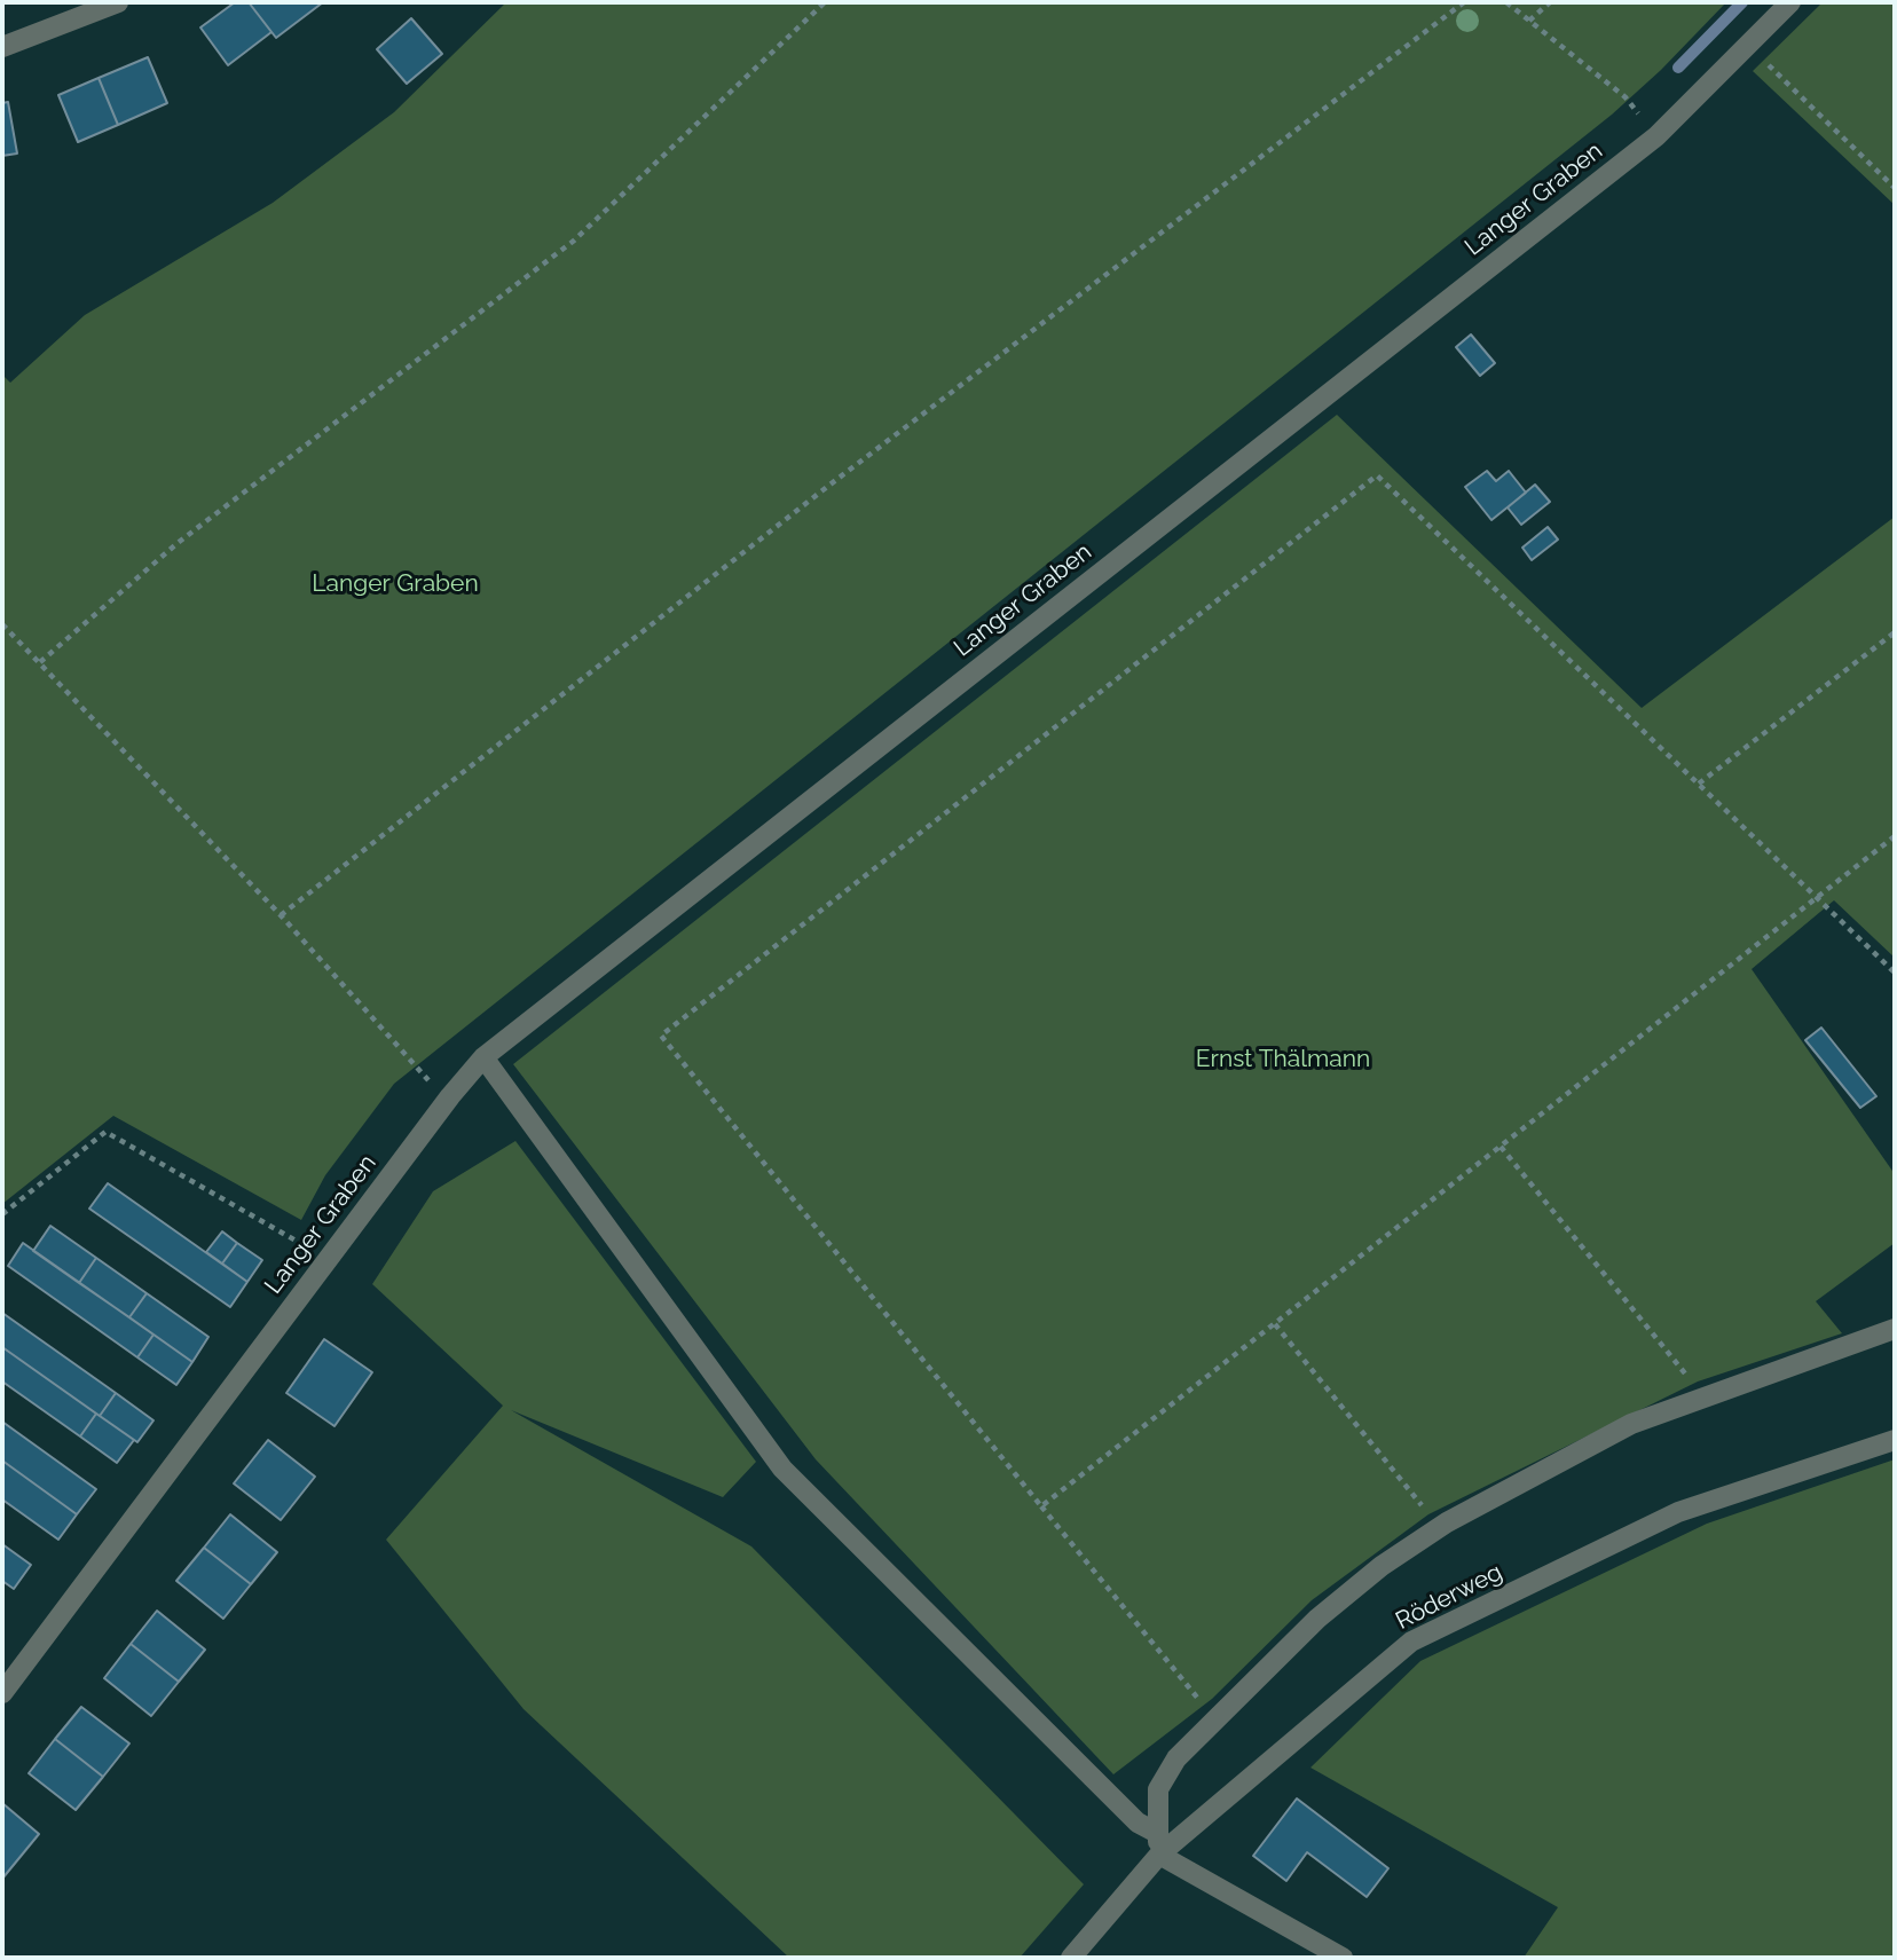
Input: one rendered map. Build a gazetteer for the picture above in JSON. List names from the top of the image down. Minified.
{"streets":{"street":["Langer Graben","Röderweg"]},"parks":["Langer Graben","Ernst Thälmann"]}
